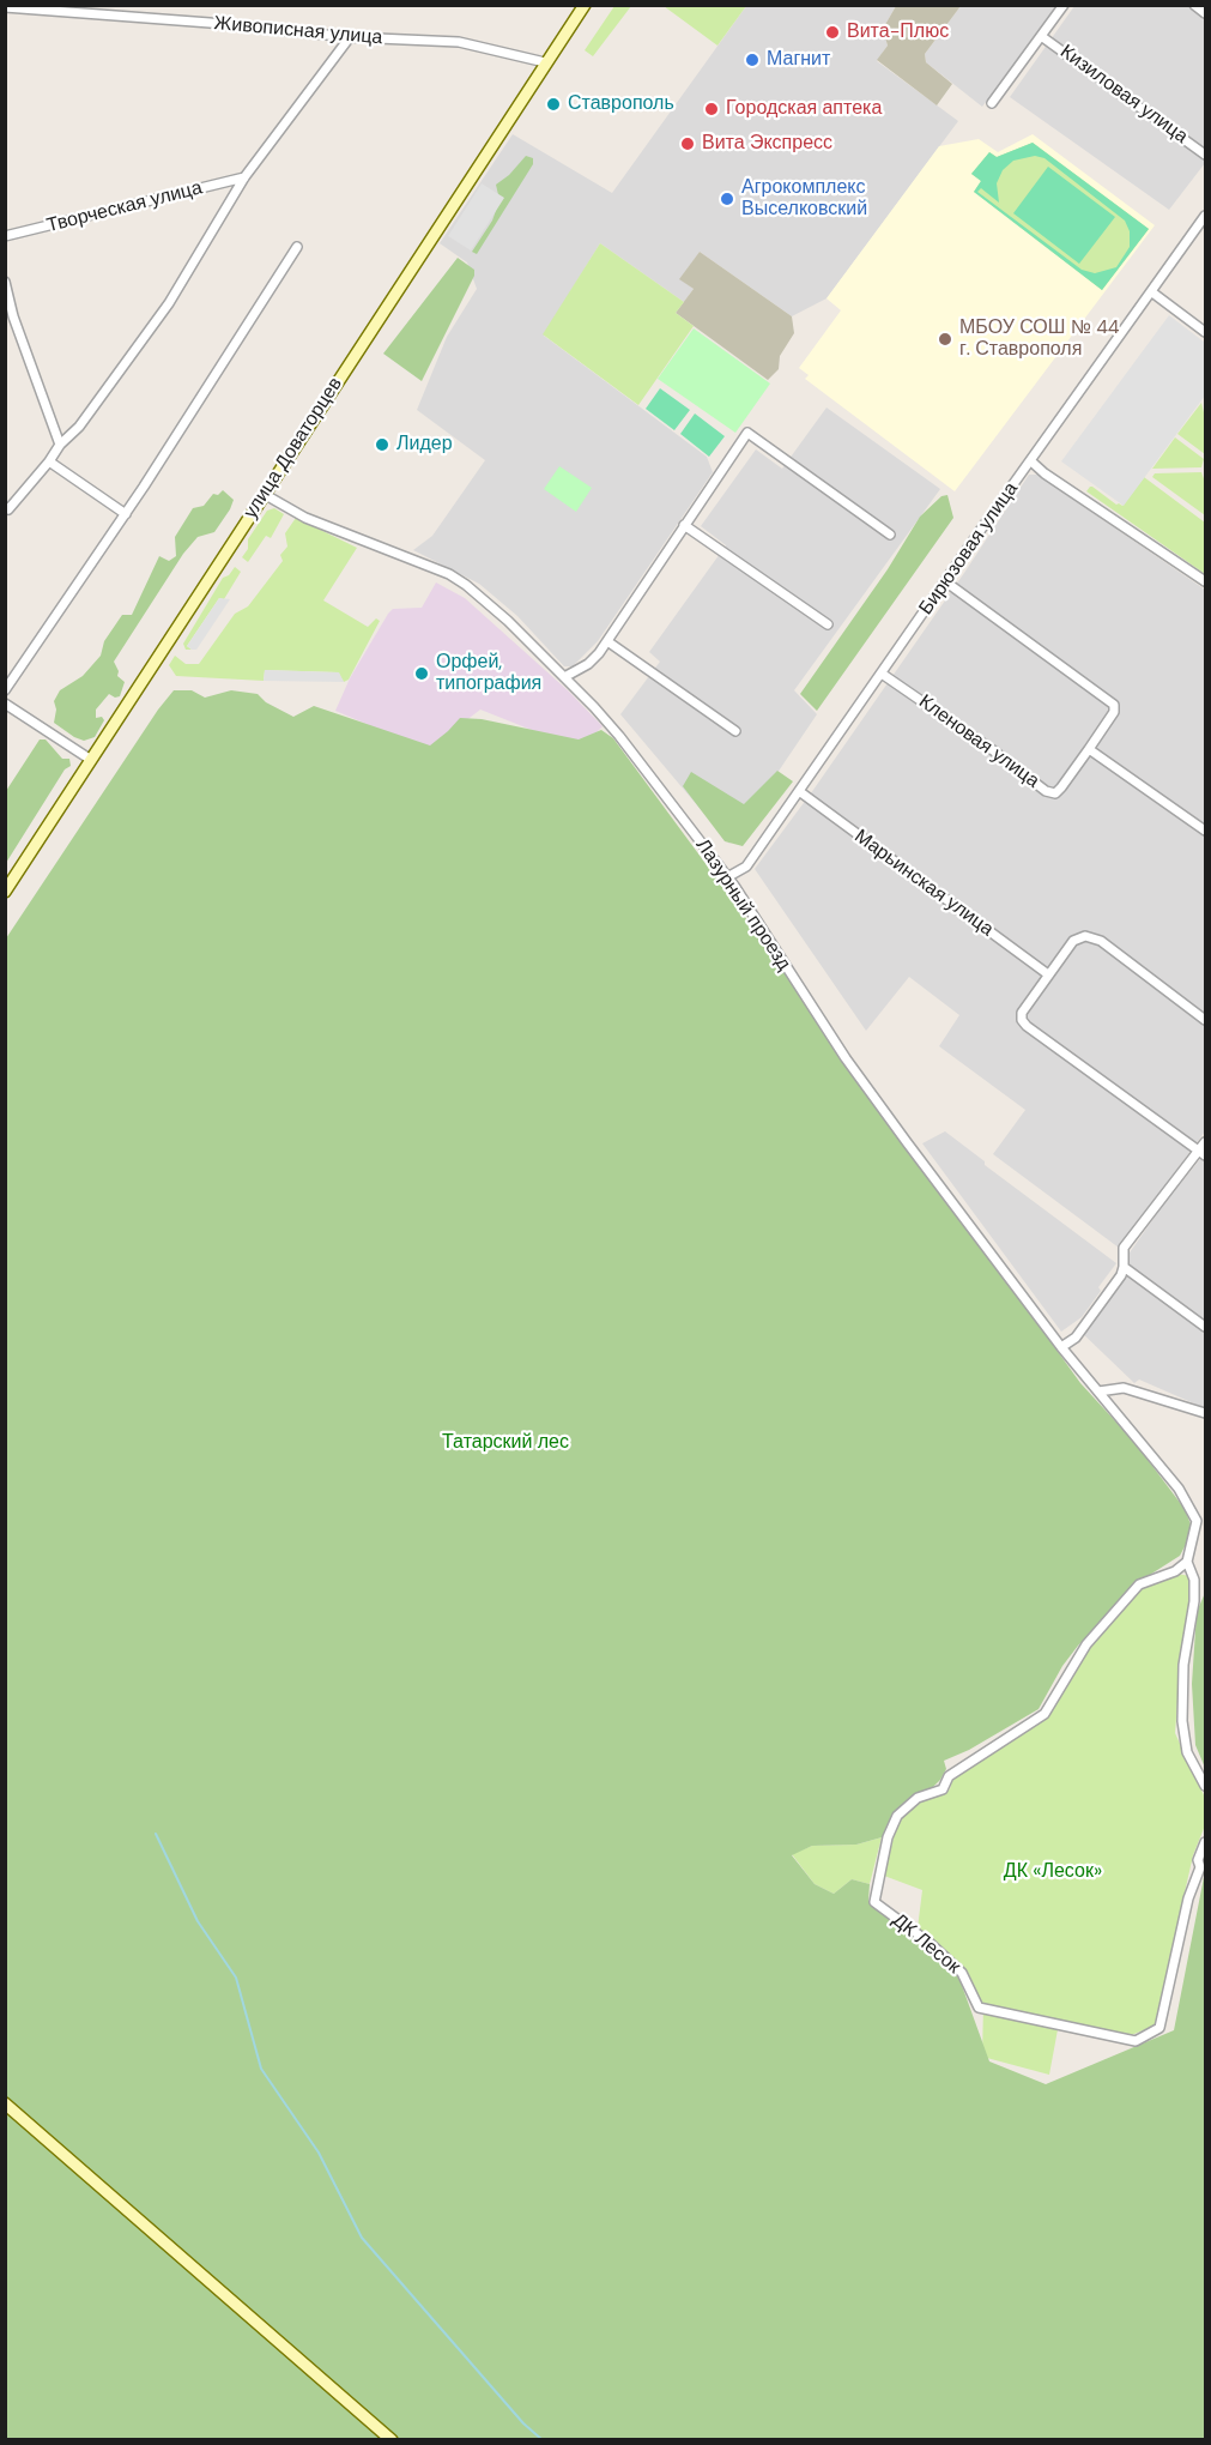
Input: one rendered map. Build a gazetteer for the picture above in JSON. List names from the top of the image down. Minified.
{"streets":{"main road":["улица Доваторцев"],"street":["Живописная улица","Кизиловая улица","Творческая улица","Бирюзовая улица","Кленовая улица","Марьинская улица","Лазурный проезд","ДК Лесок"]},"crossings":[["Живописная улица","улица Доваторцев"],["улица Доваторцев","Лазурный проезд"],["Бирюзовая улица","Кленовая улица"],["Бирюзовая улица","Марьинская улица"],["Бирюзовая улица","Лазурный проезд"]],"parks":["Татарский лес","ДК «Лесок»"],"places":["Вита-Плюс","Магнит","Ставрополь","Городская аптека","Вита Экспресс","Агрокомплекс Выселковский","МБОУ СОШ № 44 г. Ставрополя","Лидер","Орфей, типография"]}
